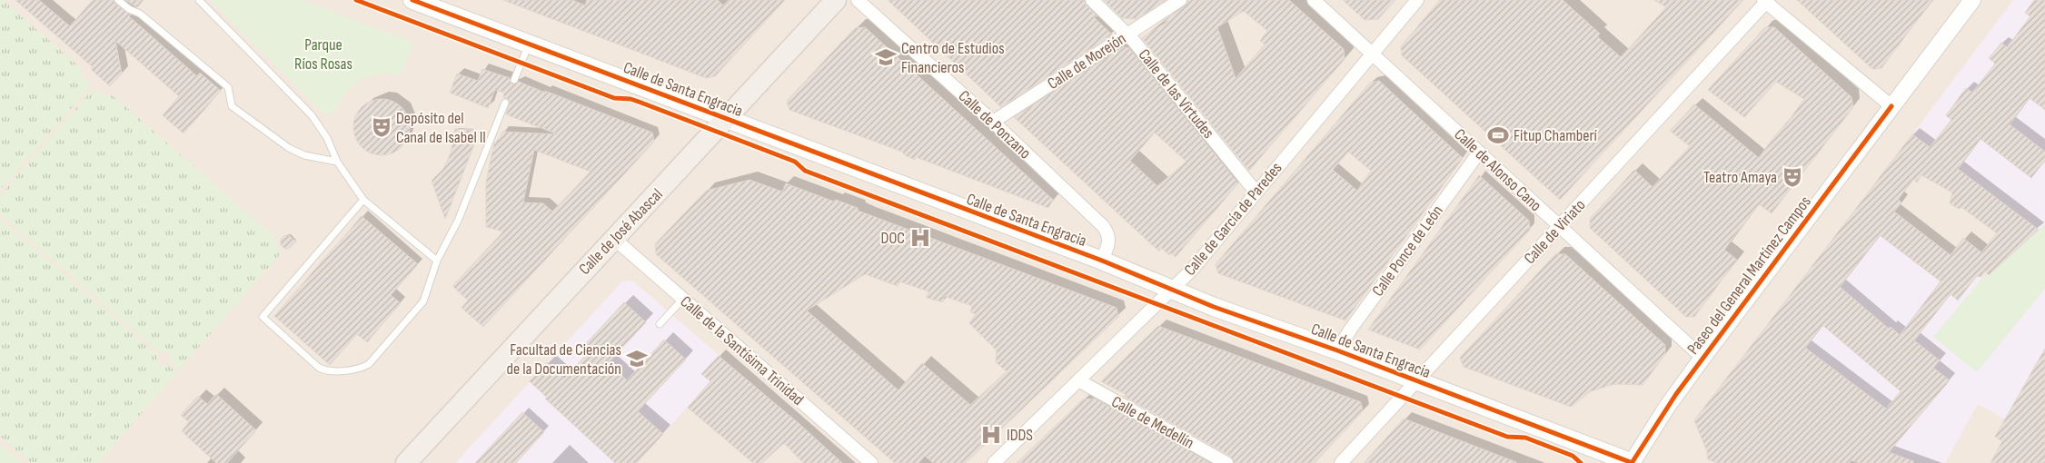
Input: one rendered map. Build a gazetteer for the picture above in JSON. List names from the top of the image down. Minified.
{"streets":{"main road":["Calle de Santa Engracia","Calle de José Abascal"],"street":["Calle de Morejón","Calle de las Virtudes","Calle de Ponzano","Calle de Alonso Cano","Calle de García de Paredes","Calle de Viriato","Calle Ponce de León","Paseo del General Martínez Campos","Calle de la Santísima Trinidad","Calle de Medellín"]},"crossings":[["Calle de Morejón","Calle de las Virtudes"],["Calle de Morejón","Calle de Ponzano"],["Calle de Santa Engracia","Calle de Ponzano"],["Calle de Santa Engracia","Calle de García de Paredes"],["Calle de Santa Engracia","Calle de José Abascal"],["Calle de Santa Engracia","Calle de Viriato"],["Calle de Santa Engracia","Calle Ponce de León"],["Calle de Santa Engracia","Paseo del General Martínez Campos"],["Calle de las Virtudes","Calle de García de Paredes"],["Calle de Alonso Cano","Calle de García de Paredes"],["Calle de Alonso Cano","Calle de Viriato"],["Calle de Alonso Cano","Calle Ponce de León"],["Calle de Alonso Cano","Paseo del General Martínez Campos"],["Calle de García de Paredes","Calle de Medellín"],["Calle de José Abascal","Calle de la Santísima Trinidad"]],"parks":["Parque Ríos Rosas"],"places":{"school or university":["Centro de Estudios Financieros","Facultad de Ciencias de la Documentación"],"theatre":["Depósito del Canal de Isabel II","Teatro Amaya"],"sports":["Fitup Chamberí"],"hospital":["DOC","IDDS"]}}
